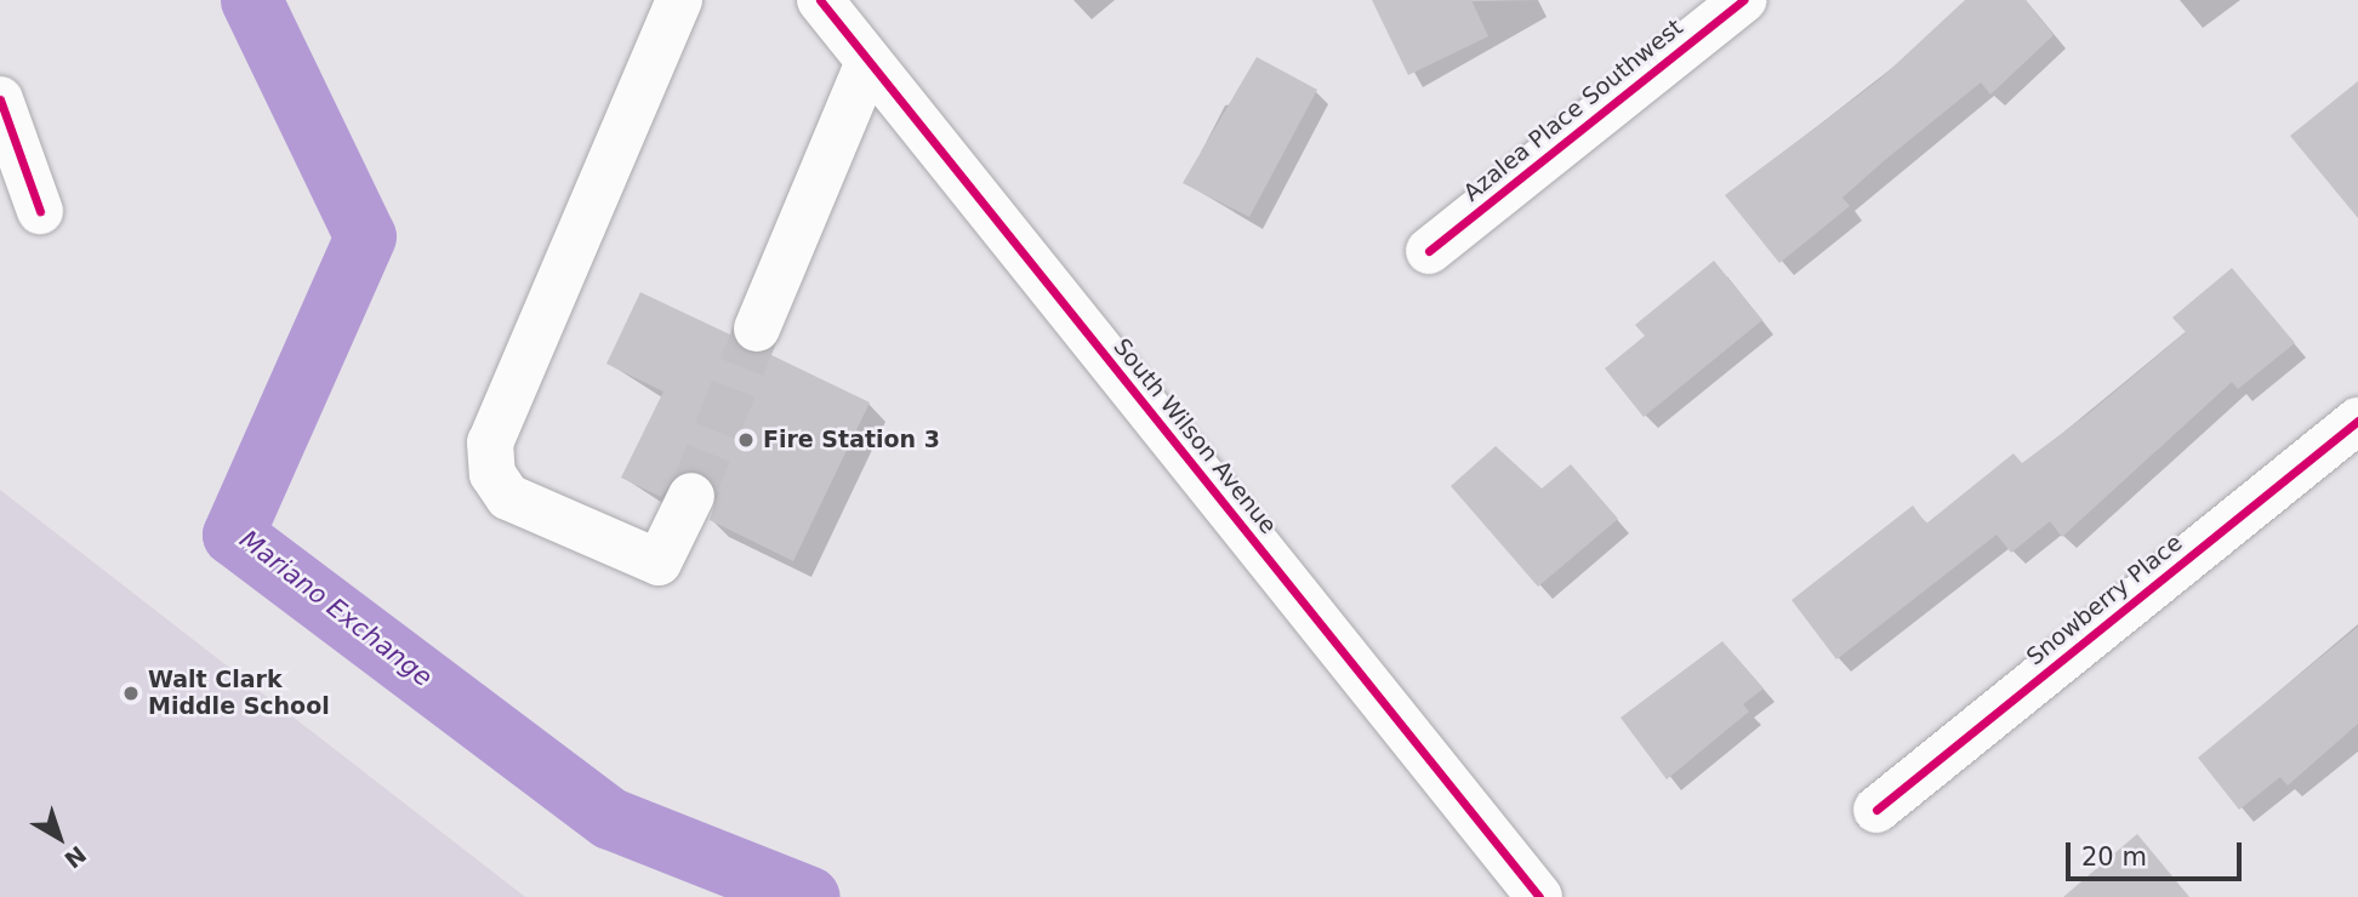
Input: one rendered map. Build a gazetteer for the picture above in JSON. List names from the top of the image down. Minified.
{"streets":{"main road":["Azalea Place Southwest","South Wilson Avenue","Snowberry Place"]},"water":["Mariano Exchange"],"places":["Fire Station 3","Walt Clark Middle School"],"scale_bar":"20 m","north":"bottom right"}
